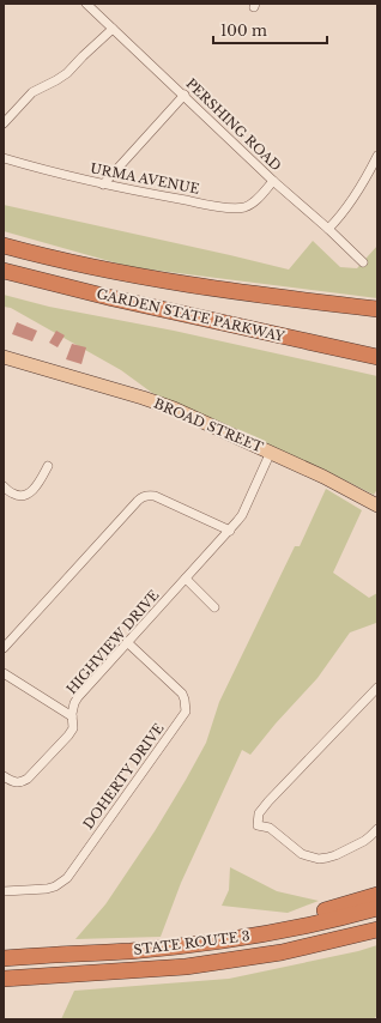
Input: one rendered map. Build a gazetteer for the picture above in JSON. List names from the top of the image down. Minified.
{"streets":{"highway":["GARDEN STATE PARKWAY","STATE ROUTE 3"],"main road":["BROAD STREET"],"street":["PERSHING ROAD","URMA AVENUE","HIGHVIEW DRIVE","DOHERTY DRIVE"]},"crossings":[["PERSHING ROAD","URMA AVENUE"],["BROAD STREET","HIGHVIEW DRIVE"],["HIGHVIEW DRIVE","DOHERTY DRIVE"]],"scale_bar":"100 m"}
